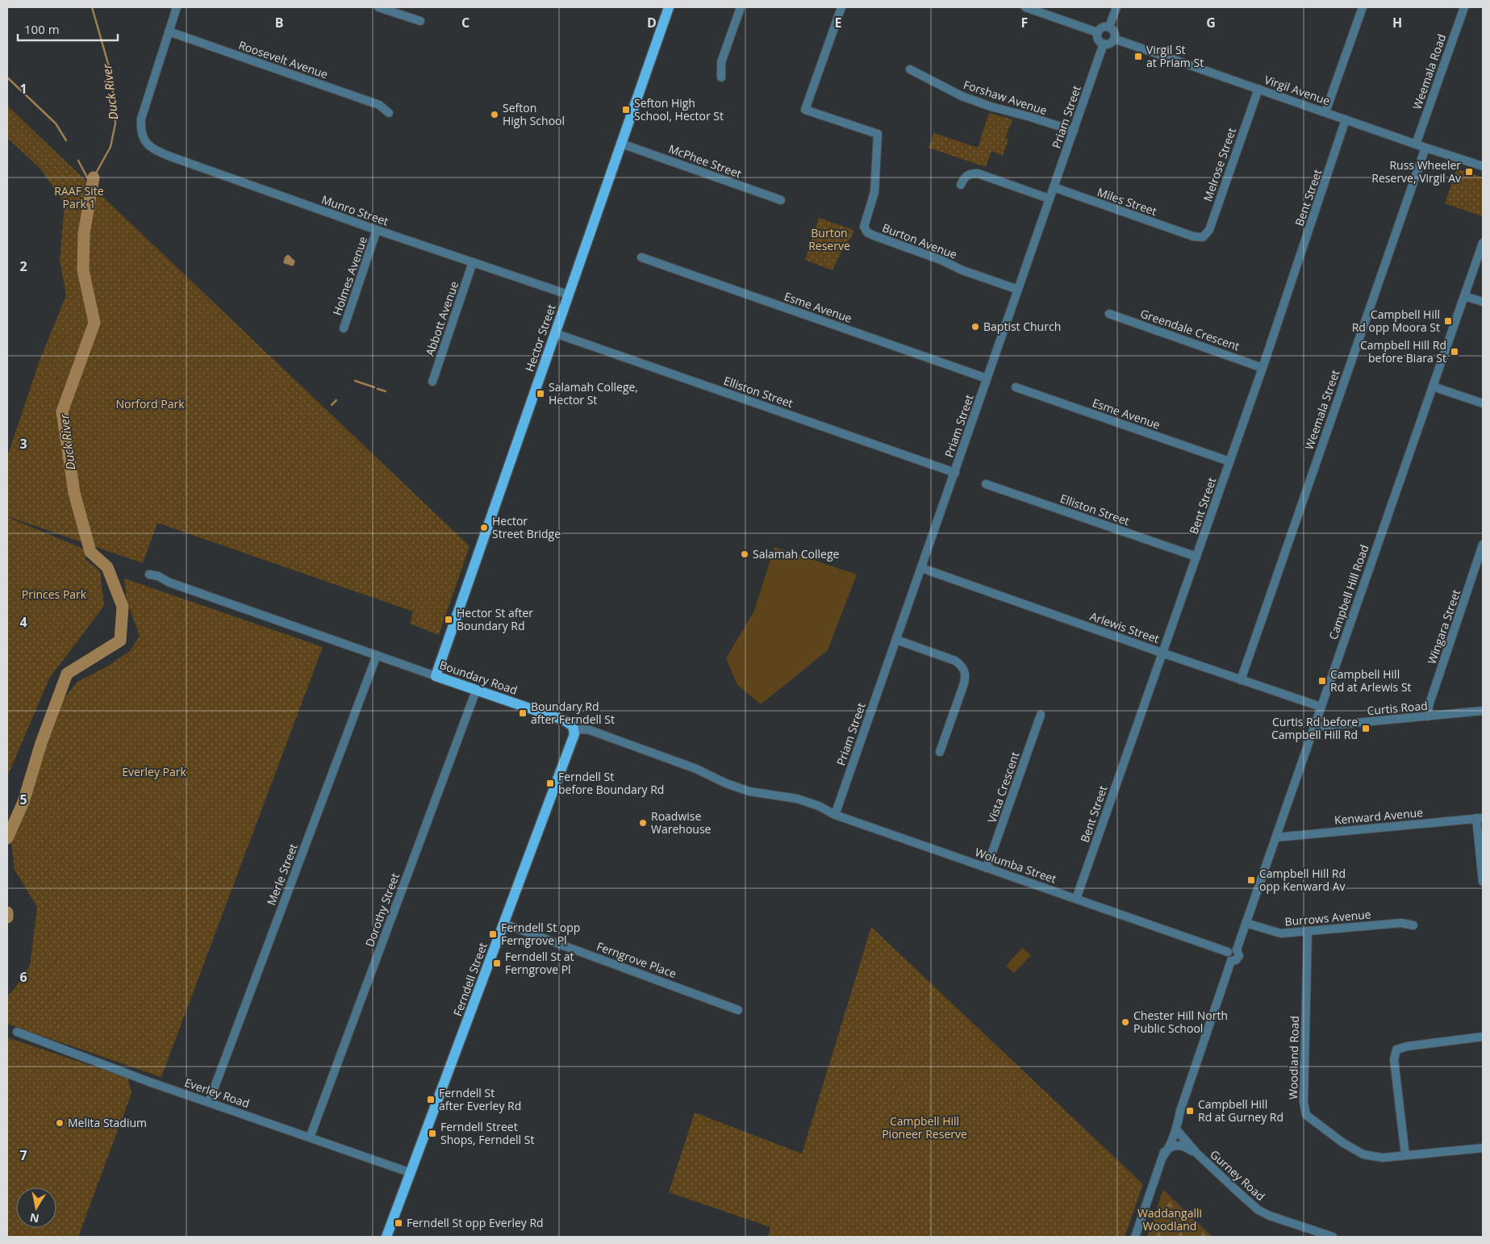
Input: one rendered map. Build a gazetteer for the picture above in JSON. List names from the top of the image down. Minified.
{"streets":{"main road":["Hector Street","Boundary Road","Ferndell Street"],"street":["Roosevelt Avenue","Weemala Road","Virgil Avenue","Forshaw Avenue","Priam Street","McPhee Street","Melrose Street","Bent Street","Miles Street","Munro Street","Burton Avenue","Holmes Avenue","Esme Avenue","Abbott Avenue","Greendale Crescent","Elliston Street","Weemala Street","Campbell Hill Road","Wingara Street","Arlewis Street","Curtis Road","Vista Crescent","Kenward Avenue","Wolumba Street","Merle Street","Dorothy Street","Burrows Avenue","Ferngrove Place","Woodland Road","Everley Road","Gurney Road"]},"crossings":[["Roosevelt Avenue","Munro Street"],["Weemala Road","Virgil Avenue"],["Virgil Avenue","Priam Street"],["Virgil Avenue","Melrose Street"],["Virgil Avenue","Bent Street"],["Virgil Avenue","Weemala Street"],["Forshaw Avenue","Priam Street"],["Priam Street","Miles Street"],["Priam Street","Burton Avenue"],["Priam Street","Esme Avenue"],["Priam Street","Elliston Street"],["Priam Street","Arlewis Street"],["Priam Street","Wolumba Street"],["McPhee Street","Hector Street"],["Melrose Street","Miles Street"],["Bent Street","Esme Avenue"],["Bent Street","Greendale Crescent"],["Bent Street","Elliston Street"],["Bent Street","Arlewis Street"],["Bent Street","Wolumba Street"],["Munro Street","Holmes Avenue"],["Munro Street","Abbott Avenue"],["Munro Street","Hector Street"],["Hector Street","Elliston Street"],["Hector Street","Boundary Road"],["Weemala Street","Arlewis Street"],["Campbell Hill Road","Arlewis Street"],["Campbell Hill Road","Curtis Road"],["Campbell Hill Road","Kenward Avenue"],["Campbell Hill Road","Wolumba Street"],["Campbell Hill Road","Burrows Avenue"],["Wingara Street","Curtis Road"],["Boundary Road","Wolumba Street"],["Boundary Road","Merle Street"],["Boundary Road","Dorothy Street"],["Boundary Road","Ferndell Street"],["Vista Crescent","Wolumba Street"],["Wolumba Street","Ferndell Street"],["Merle Street","Everley Road"],["Dorothy Street","Everley Road"],["Burrows Avenue","Woodland Road"],["Ferngrove Place","Ferndell Street"],["Ferndell Street","Everley Road"]],"water":["Duck River"],"parks":["RAAF Site Park 1","Burton Reserve","Norford Park","Princes Park","Everley Park","Campbell Hill Pioneer Reserve","Waddangalli Woodland"],"places":{"transit":["Virgil St at Priam St","Sefton High School, Hector St","Russ Wheeler Reserve, Virgil Av","Campbell Hill Rd opp Moora St","Campbell Hill Rd before Biara St","Salamah College, Hector St","Hector St after Boundary Rd","Campbell Hill Rd at Arlewis St","Boundary Rd after Ferndell St","Curtis Rd before Campbell Hill Rd","Ferndell St before Boundary Rd","Campbell Hill Rd opp Kenward Av","Ferndell St opp Ferngrove Pl","Ferndell St at Ferngrove Pl","Ferndell St after Everley Rd","Campbell Hill Rd at Gurney Rd","Ferndell Street Shops, Ferndell St","Ferndell St opp Everley Rd"],"other":["Sefton High School","Baptist Church","Hector Street Bridge","Salamah College","Roadwise Warehouse","Chester Hill North Public School","Melita Stadium"]},"scale_bar":"100 m","north":"bottom","grid":{"columns":["B","C","D","E","F","G","H"],"rows":["1","2","3","4","5","6","7"]}}
